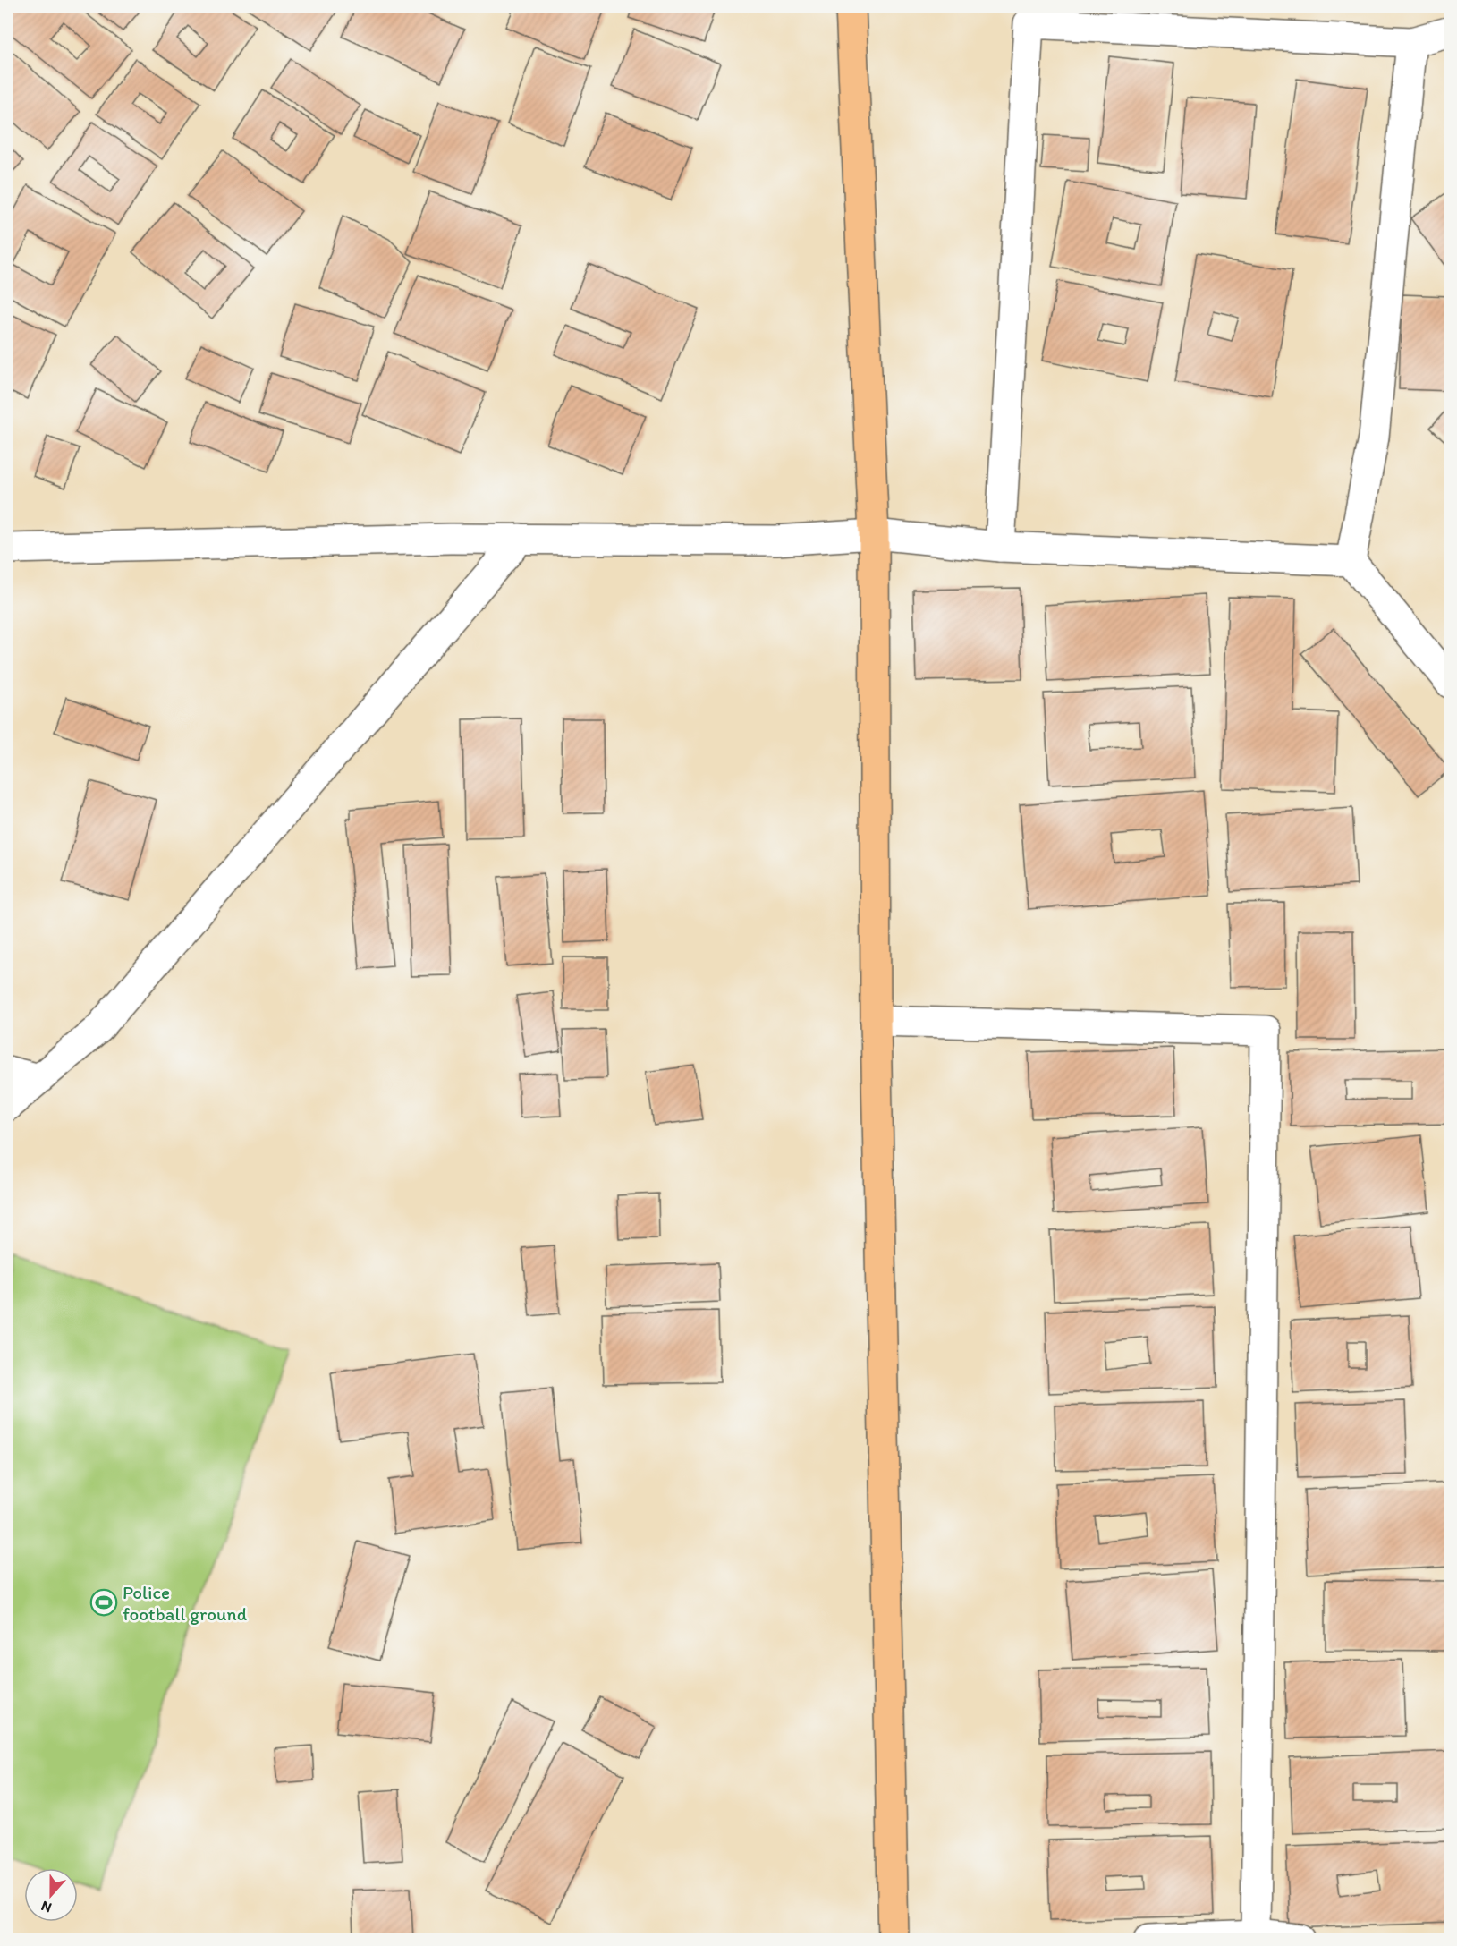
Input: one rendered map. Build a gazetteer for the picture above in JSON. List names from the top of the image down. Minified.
{"places":{"sports":["Police football ground"]},"north":"bottom"}
